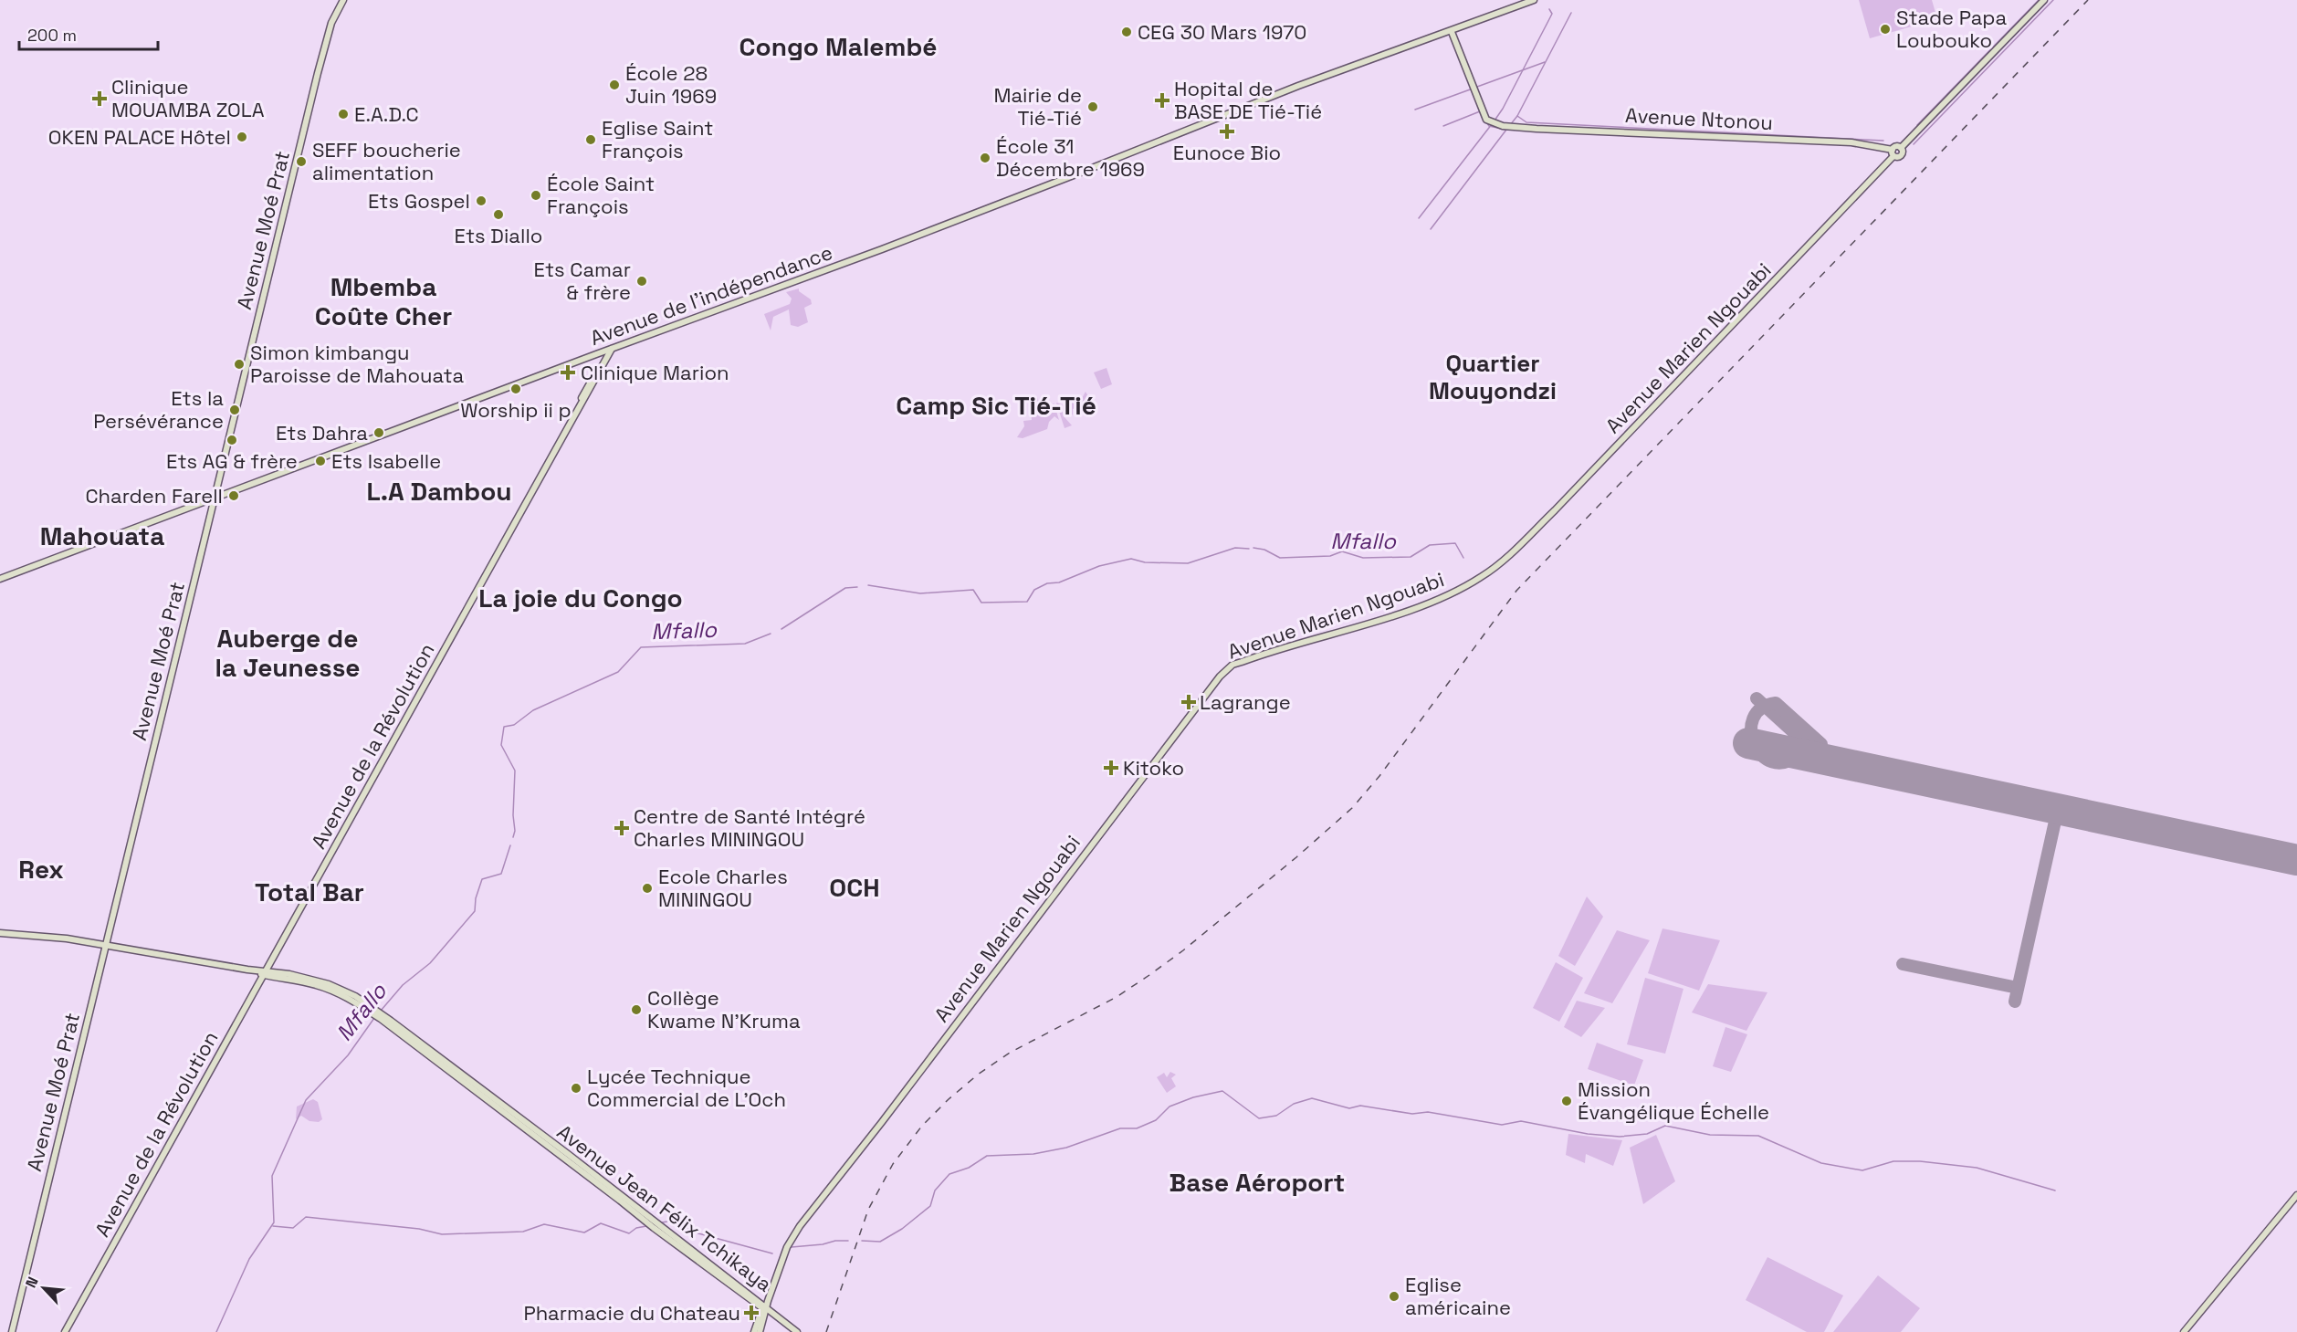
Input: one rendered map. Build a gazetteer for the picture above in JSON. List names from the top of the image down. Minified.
{"streets":{"street":["Avenue Ntonou","Avenue Moé Prat","Avenue de l'indépendance","Avenue Marien Ngouabi","Avenue de la Révolution","Avenue Jean Félix Tchikaya"]},"crossings":[["Avenue Ntonou","Avenue de l'indépendance"],["Avenue Moé Prat","Avenue de l'indépendance"],["Avenue Moé Prat","Avenue Jean Félix Tchikaya"],["Avenue de l'indépendance","Avenue de la Révolution"],["Avenue Marien Ngouabi","Avenue Jean Félix Tchikaya"],["Avenue de la Révolution","Avenue Jean Félix Tchikaya"]],"districts":["Congo Malembé","Mbemba Coûte Cher","Quartier Mouyondzi","Camp Sic Tié-Tié","L.A Dambou","Mahouata","La joie du Congo","Auberge de la Jeunesse","Rex","OCH","Total Bar","Base Aéroport"],"water":["Mfallo"],"places":{"other":["Stade Papa Loubouko","CEG 30 Mars 1970","École 28 Juin 1969","Mairie de Tié-Tié","E.A.D.C","OKEN PALACE Hôtel","Eglise Saint François","École 31 Décembre 1969","SEFF boucherie alimentation","École Saint François","Ets Gospel","Ets Diallo","Ets Camar & frère","Simon kimbangu Paroisse de Mahouata","Worship ii p","Ets la Persévérance","Ets Dahra","Ets AG & frère","Ets Isabelle","Charden Farell","Ecole Charles MININGOU","Collège Kwame N'Kruma","Lycée Technique Commercial de L'Och","Mission Évangélique Échelle","Eglise américaine"],"health":["Clinique MOUAMBA ZOLA","Hopital de BASE DE Tié-Tié","Eunoce Bio","Clinique Marion","Lagrange","Kitoko","Centre de Santé Intégré Charles MININGOU","Pharmacie du Chateau"]},"scale_bar":"200 m","north":"top left"}
